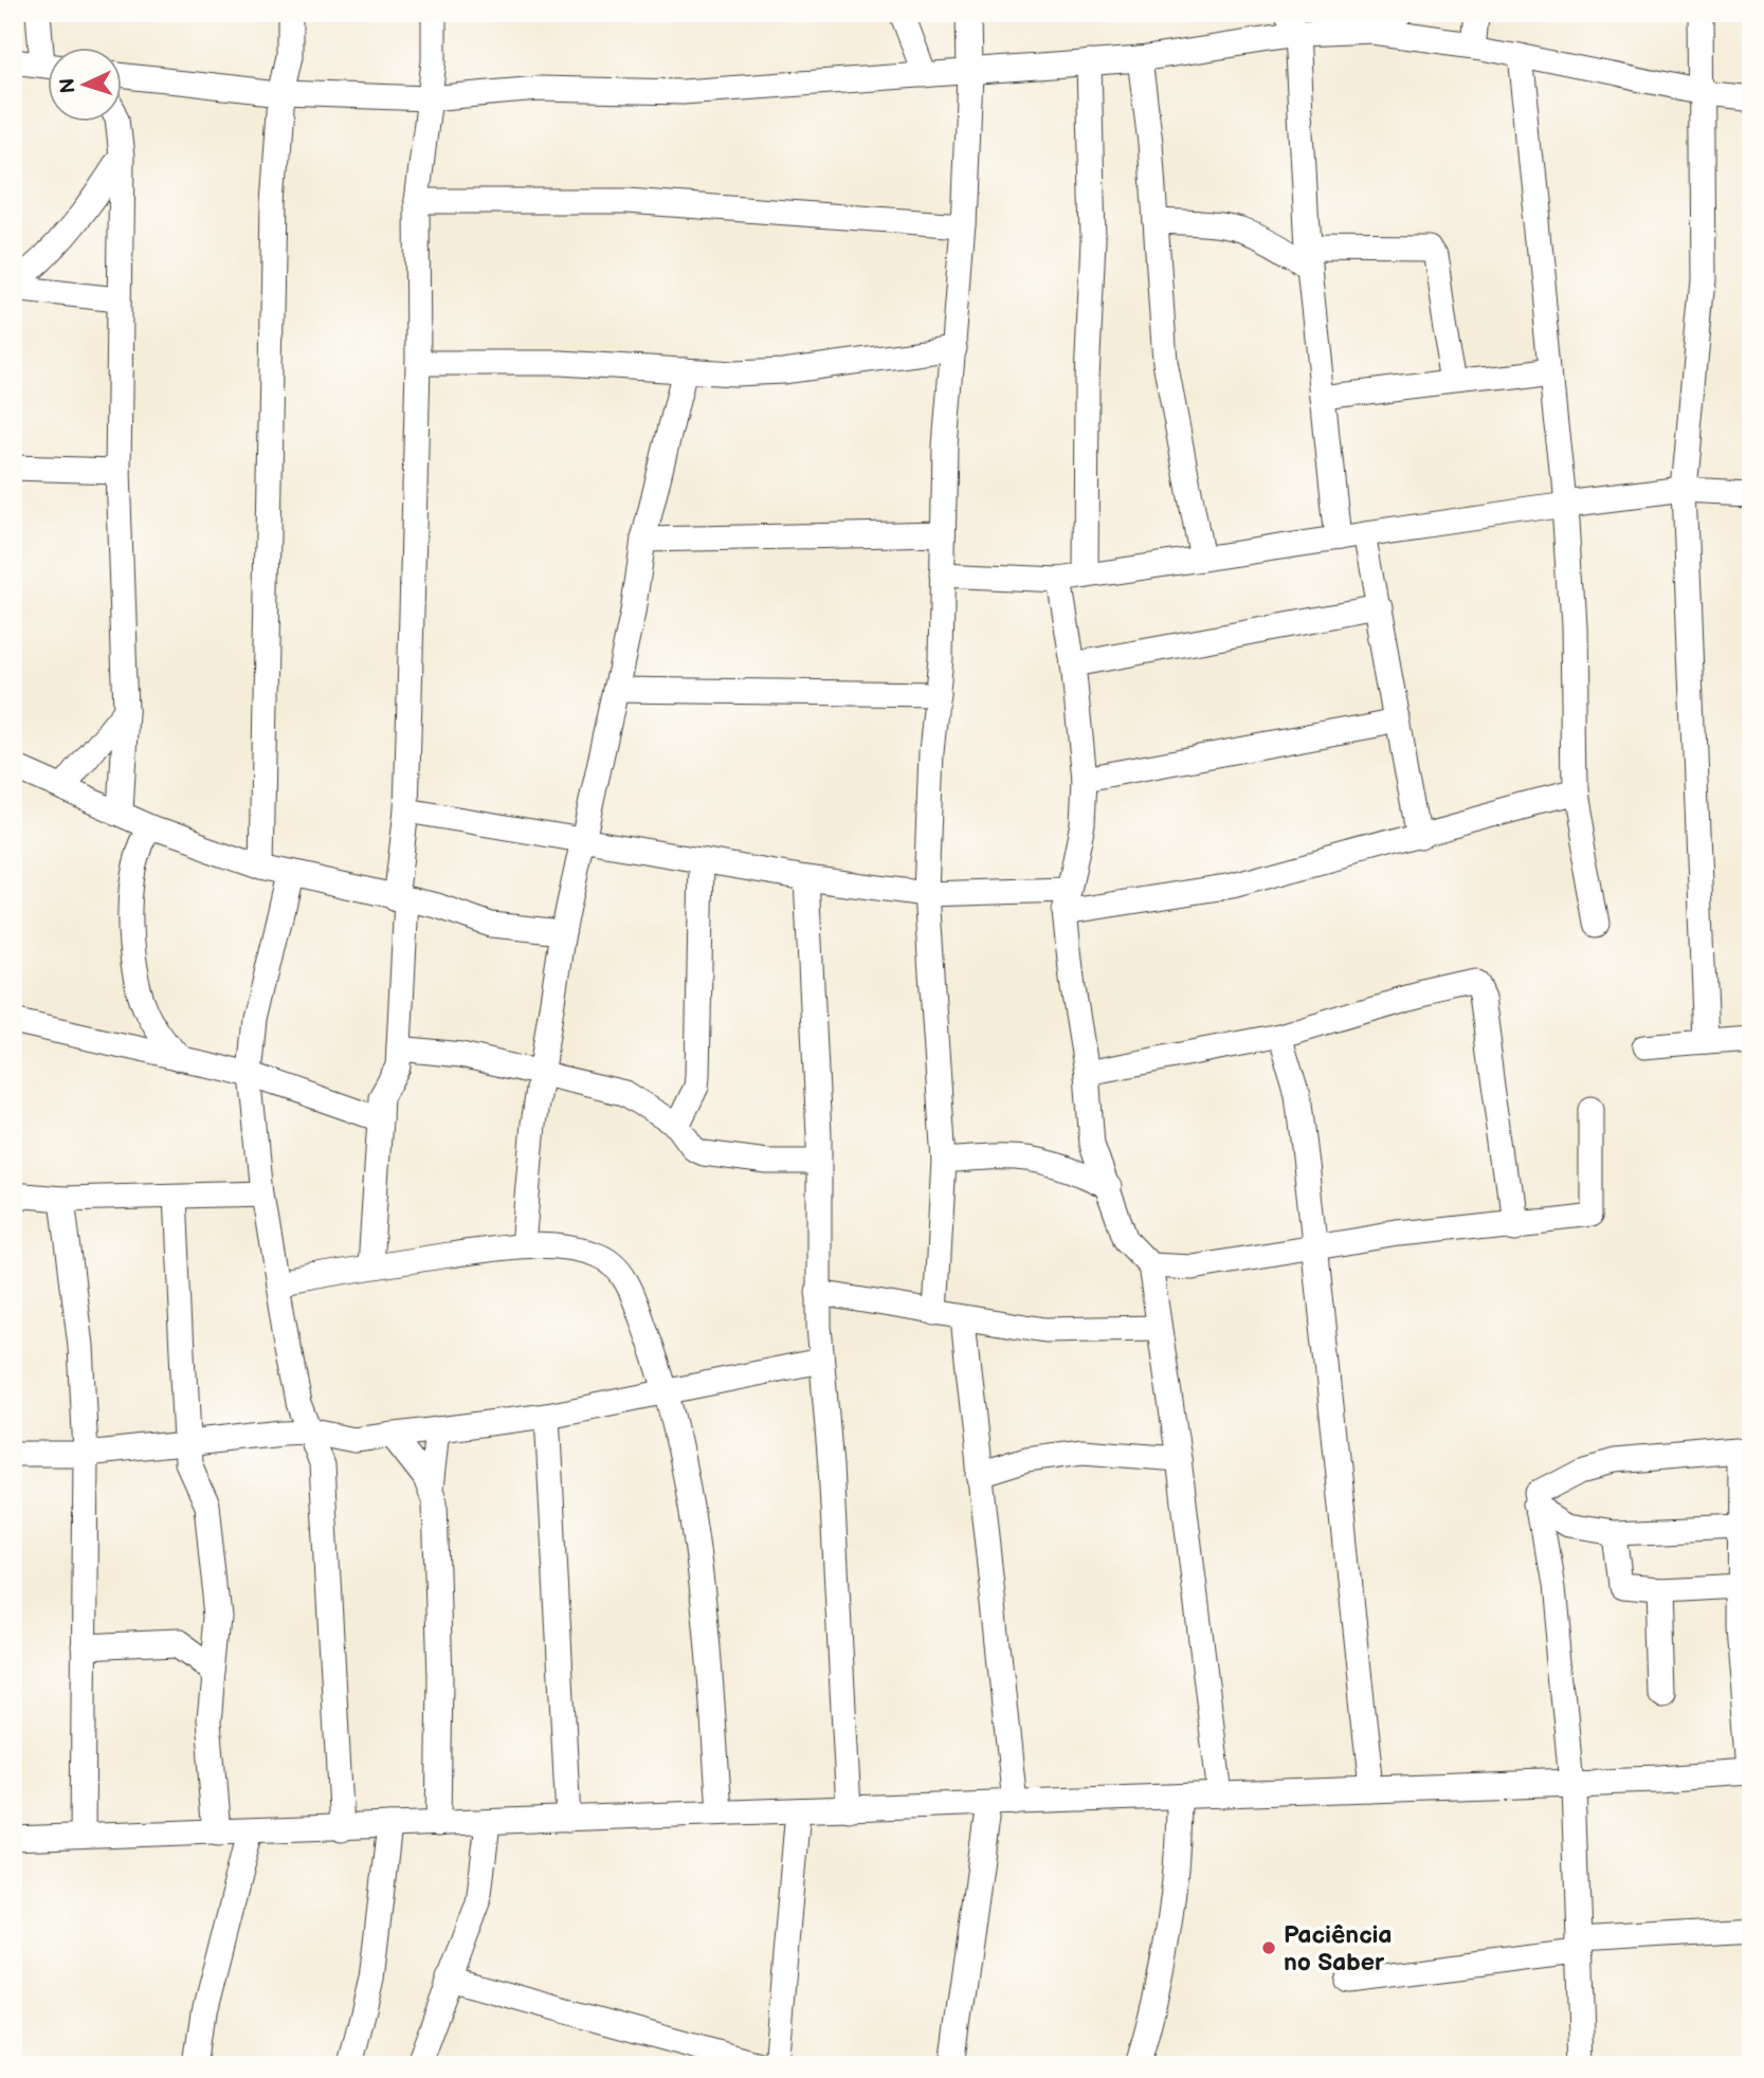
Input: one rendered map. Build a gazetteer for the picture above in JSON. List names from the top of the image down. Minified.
{"places":["Paciência no Saber"],"north":"left"}
